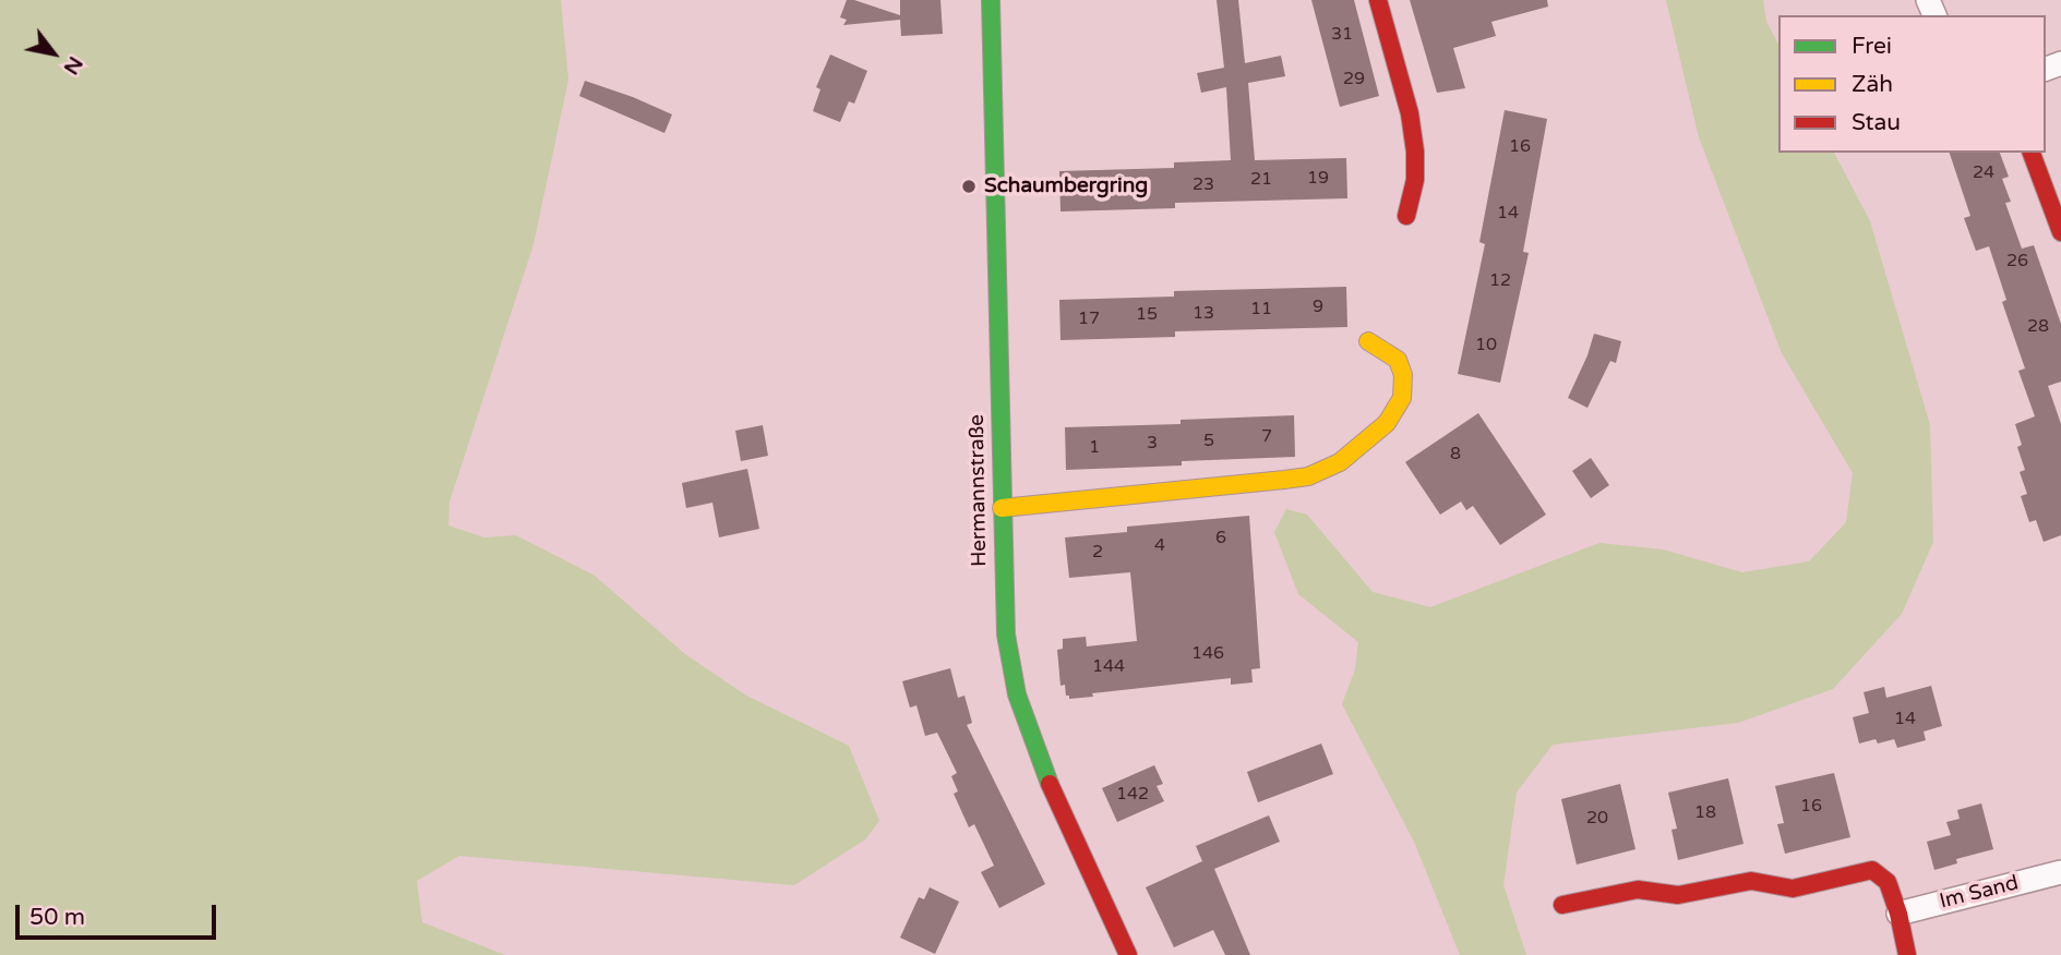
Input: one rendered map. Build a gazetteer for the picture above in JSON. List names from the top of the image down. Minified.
{"streets":{"street":["Hermannstraße","Im Sand"]},"places":["Schaumbergring"],"house_numbers":["31","29","16","24","19","21","23","14","26","12","9","11","13","15","17","28","10","7","5","3","1","8","6","4","2","146","144","14","142","16","18","20"],"legend":["Frei","Zäh","Stau"],"scale_bar":"50 m","north":"bottom right"}
